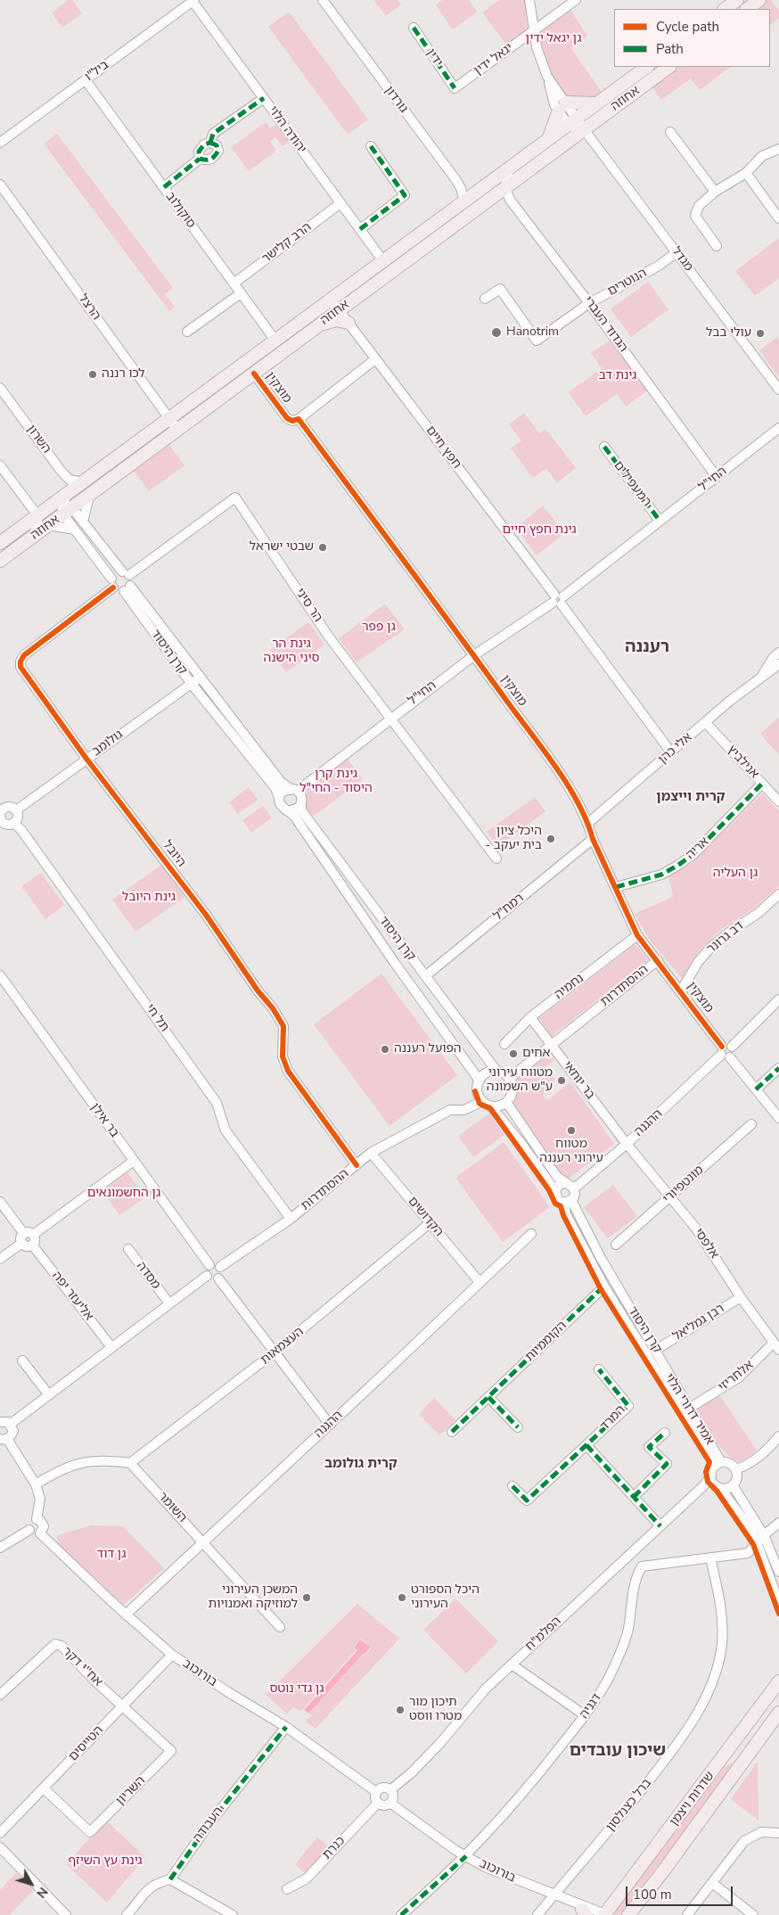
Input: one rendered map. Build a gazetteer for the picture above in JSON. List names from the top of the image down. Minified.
{"streets":{"main road":["אחוזה","שדרות ויצמן"],"street":["ידין","יגאל ידין","ביל\"ו","גורדון","יהודה הלוי","סוקולוב","הרב קלישר","מגדל","הנוטרים","הרצל","הגדוד העברי","מוצקין","השרון","חפץ חיים","החי\"ל","המעפילים","הר סיני","קרן היסוד","גולומב","אלי כהן","אנילביץ","אריה","היובל","רמח\"ל","דב גרונר","ההסתדרות","נחמיה","תל חי","בר יוחאי","בר אילן","ההגנה","מונטפיורי","הקדושים","אלפסי","מסדה","אליעזר יפה","רבן גמליאל","הקוממיות","העצמאות","אלחריזי","המרד","השומר","הפלמ\"ח","אח''י דקר","בורוכוב","דגניה","הטייסים","השריון","ברל כצנלסון","העבודה","כנרת"],"cycle path":["אמיר דרורי הלוי"]},"crossings":[["ידין","יגאל ידין"],["יגאל ידין","מגדל"],["ביל\"ו","יהודה הלוי"],["ביל\"ו","סוקולוב"],["אחוזה","גורדון"],["אחוזה","יהודה הלוי"],["אחוזה","סוקולוב"],["אחוזה","מגדל"],["אחוזה","הרצל"],["אחוזה","הגדוד העברי"],["אחוזה","מוצקין"],["אחוזה","השרון"],["אחוזה","חפץ חיים"],["יהודה הלוי","הרב קלישר"],["סוקולוב","הרב קלישר"],["מגדל","הנוטרים"],["הנוטרים","הגדוד העברי"],["הגדוד העברי","החי\"ל"],["מוצקין","החי\"ל"],["מוצקין","אלי כהן"],["מוצקין","אריה"],["מוצקין","רמח\"ל"],["מוצקין","דב גרונר"],["מוצקין","ההסתדרות"],["מוצקין","נחמיה"],["מוצקין","ההגנה"],["חפץ חיים","החי\"ל"],["חפץ חיים","אלי כהן"],["החי\"ל","המעפילים"],["החי\"ל","הר סיני"],["החי\"ל","קרן היסוד"],["הר סיני","קרן היסוד"],["הר סיני","היובל"],["קרן היסוד","גולומב"],["קרן היסוד","היובל"],["קרן היסוד","רמח\"ל"],["קרן היסוד","ההסתדרות"],["קרן היסוד","ההגנה"],["קרן היסוד","רבן גמליאל"],["קרן היסוד","הקוממיות"],["קרן היסוד","הפלמ\"ח"],["גולומב","היובל"],["גולומב","תל חי"],["אלי כהן","אנילביץ"],["אנילביץ","אריה"],["היובל","ההסתדרות"],["ההסתדרות","תל חי"],["ההסתדרות","בר יוחאי"],["ההסתדרות","בר אילן"],["ההסתדרות","הקדושים"],["נחמיה","בר יוחאי"],["בר יוחאי","ההגנה"],["בר יוחאי","אלפסי"],["ההגנה","הקדושים"],["ההגנה","אלפסי"],["ההגנה","השומר"],["ההגנה","בורוכוב"],["מונטפיורי","אלפסי"],["הקדושים","העצמאות"],["אלפסי","רבן גמליאל"],["אלפסי","אלחריזי"],["העצמאות","השומר"],["הפלמ\"ח","בורוכוב"],["הפלמ\"ח","כנרת"],["אח''י דקר","הטייסים"],["אח''י דקר","השריון"],["בורוכוב","דגניה"],["בורוכוב","הטייסים"],["בורוכוב","שדרות ויצמן"],["בורוכוב","ברל כצנלסון"],["בורוכוב","העבודה"],["בורוכוב","כנרת"],["דגניה","ברל כצנלסון"],["הטייסים","השריון"]],"districts":["רעננה","קרית וייצמן","קרית גולומב","שיכון עובדים"],"parks":["גן יגאל ידין","גינת דב","גינת חפץ חיים","גן פפר","גינת הר סיני הישנה","גינת קרן היסוד - החי\"ל","גן העליה","גינת היובל","גן החשמונאים","גן דוד","גן גדי נוטס","גינת עץ השיזף"],"places":["Hanotrim","עולי בבל","לכו רננה","שבטי ישראל","היכל ציון - בית יעקב","הפועל רעננה","אחים","מטווח עירוני ע\"ש השמונה","מטווח עירוני רעננה","המשכן העירוני למוזיקה ואמנויות","היכל הספורט העירוני","תיכון מור מטרו ווסט"],"legend":["Cycle path","Path"],"scale_bar":"100 m","north":"bottom right"}
